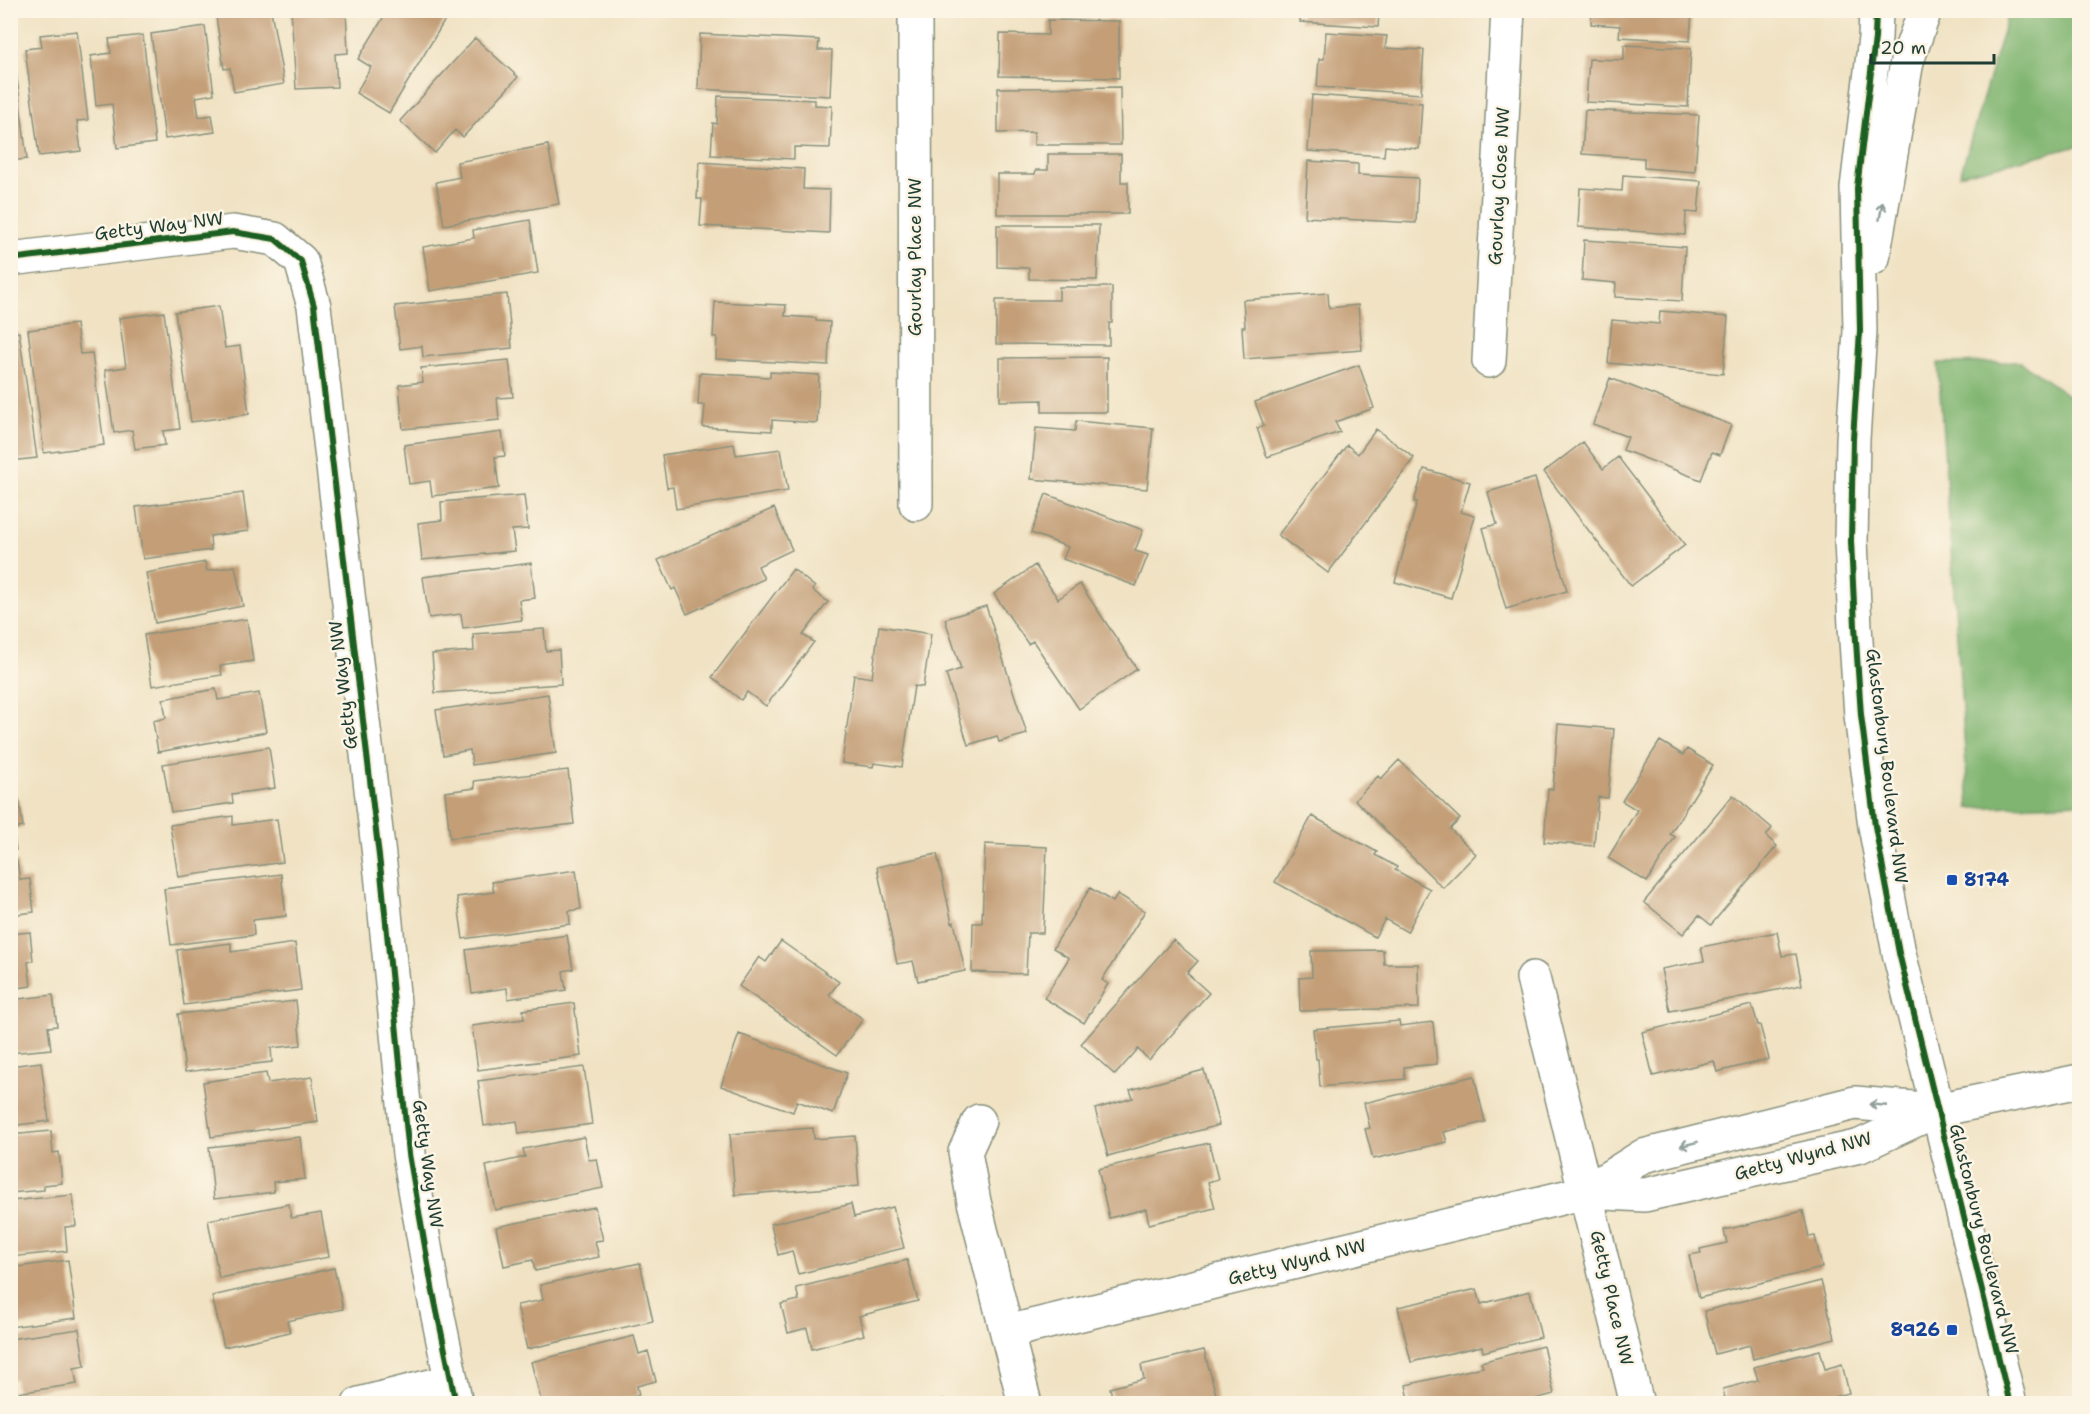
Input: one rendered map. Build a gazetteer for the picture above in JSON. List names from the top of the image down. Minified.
{"streets":{"street":["Gourlay Close NW","Getty Way NW","Gourlay Place NW","Glastonbury Boulevard NW","Getty Wynd NW","Getty Place NW"]},"crossings":[["Glastonbury Boulevard NW","Getty Wynd NW"],["Getty Wynd NW","Getty Place NW"]],"places":{"transit":["8174","8926"]},"scale_bar":"20 m"}
